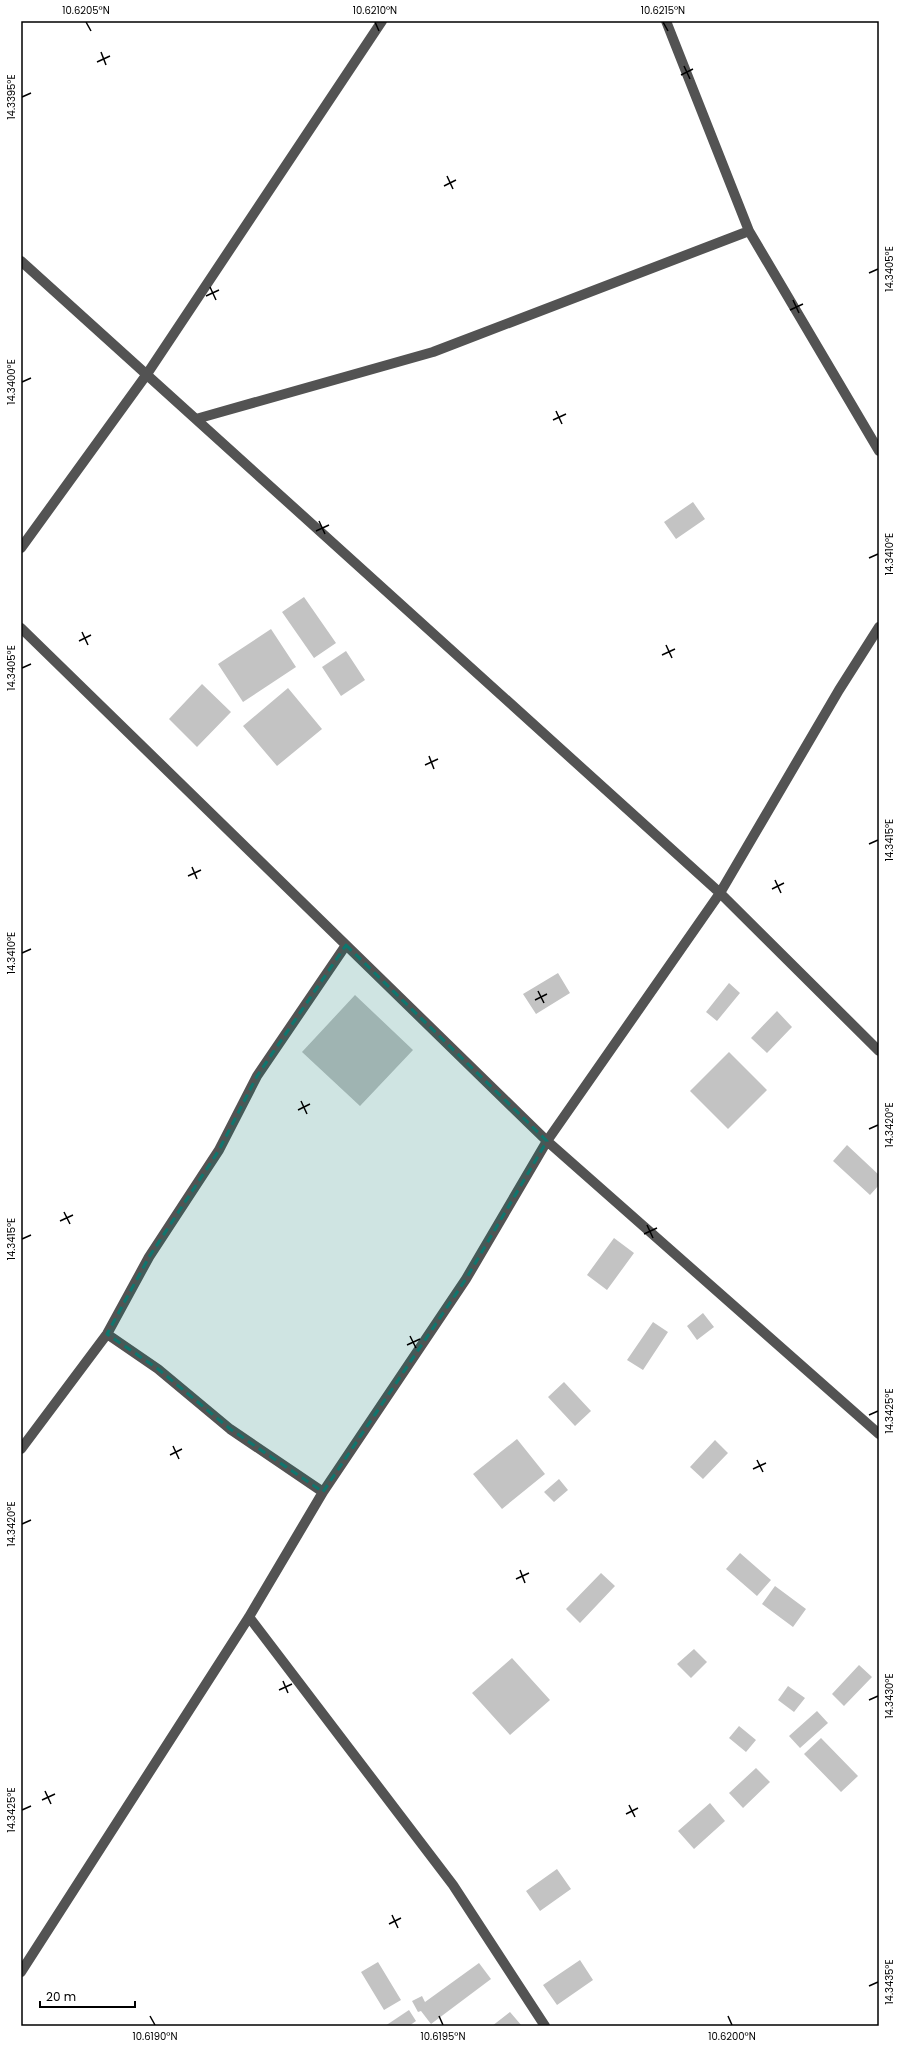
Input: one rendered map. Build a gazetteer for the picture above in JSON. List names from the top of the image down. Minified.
{"scale_bar":"20 m","coordinates":["10.6205°N","10.6210°N","10.6215°N","14.3395°E","14.3405°E","14.3400°E","14.3410°E","14.3415°E","14.3420°E","14.3425°E","14.3430°E","14.3435°E","10.6190°N","10.6195°N","10.6200°N"]}
